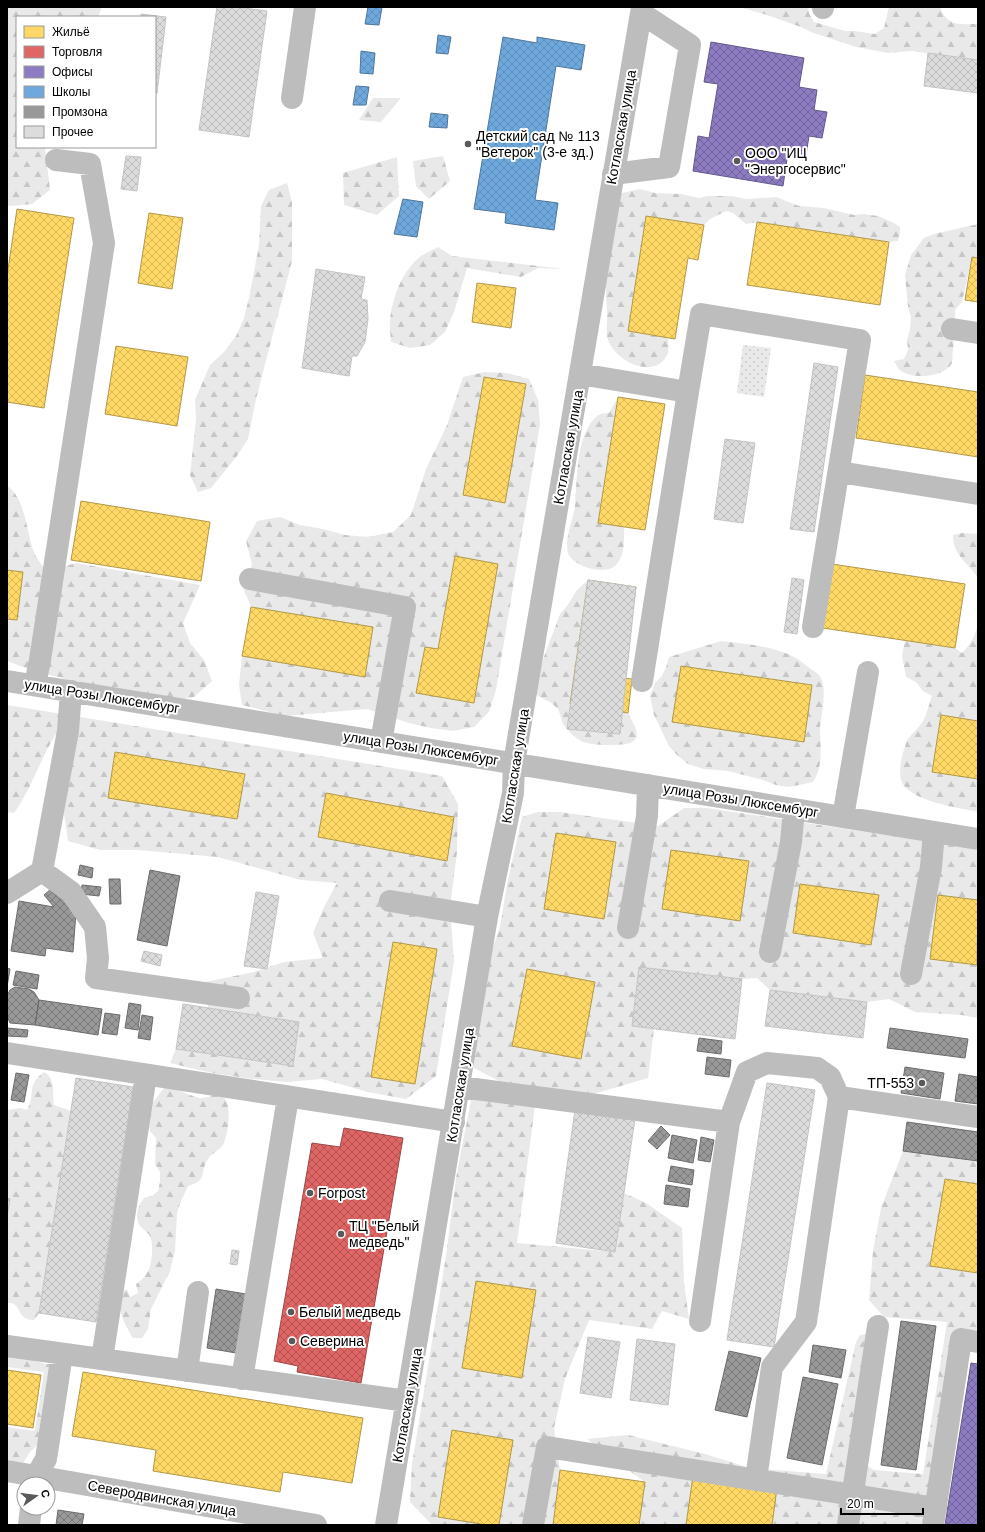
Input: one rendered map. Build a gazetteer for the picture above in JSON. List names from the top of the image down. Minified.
{"streets":{"street":["Котласская улица","улица Розы Люксембург","Северодвинская улица"]},"crossings":[["Котласская улица","улица Розы Люксембург"]],"places":["Детский сад № 113 \"Ветерок\" (3-е зд.)","ООО \"ИЦ \"Энергосервис\"","ТП-553","Forpost","ТЦ \"Белый медведь\"","Белый медведь","Северина"],"legend":["Жильё","Торговля","Офисы","Школы","Промзона","Прочее"],"scale_bar":"20 m","north":"right"}
